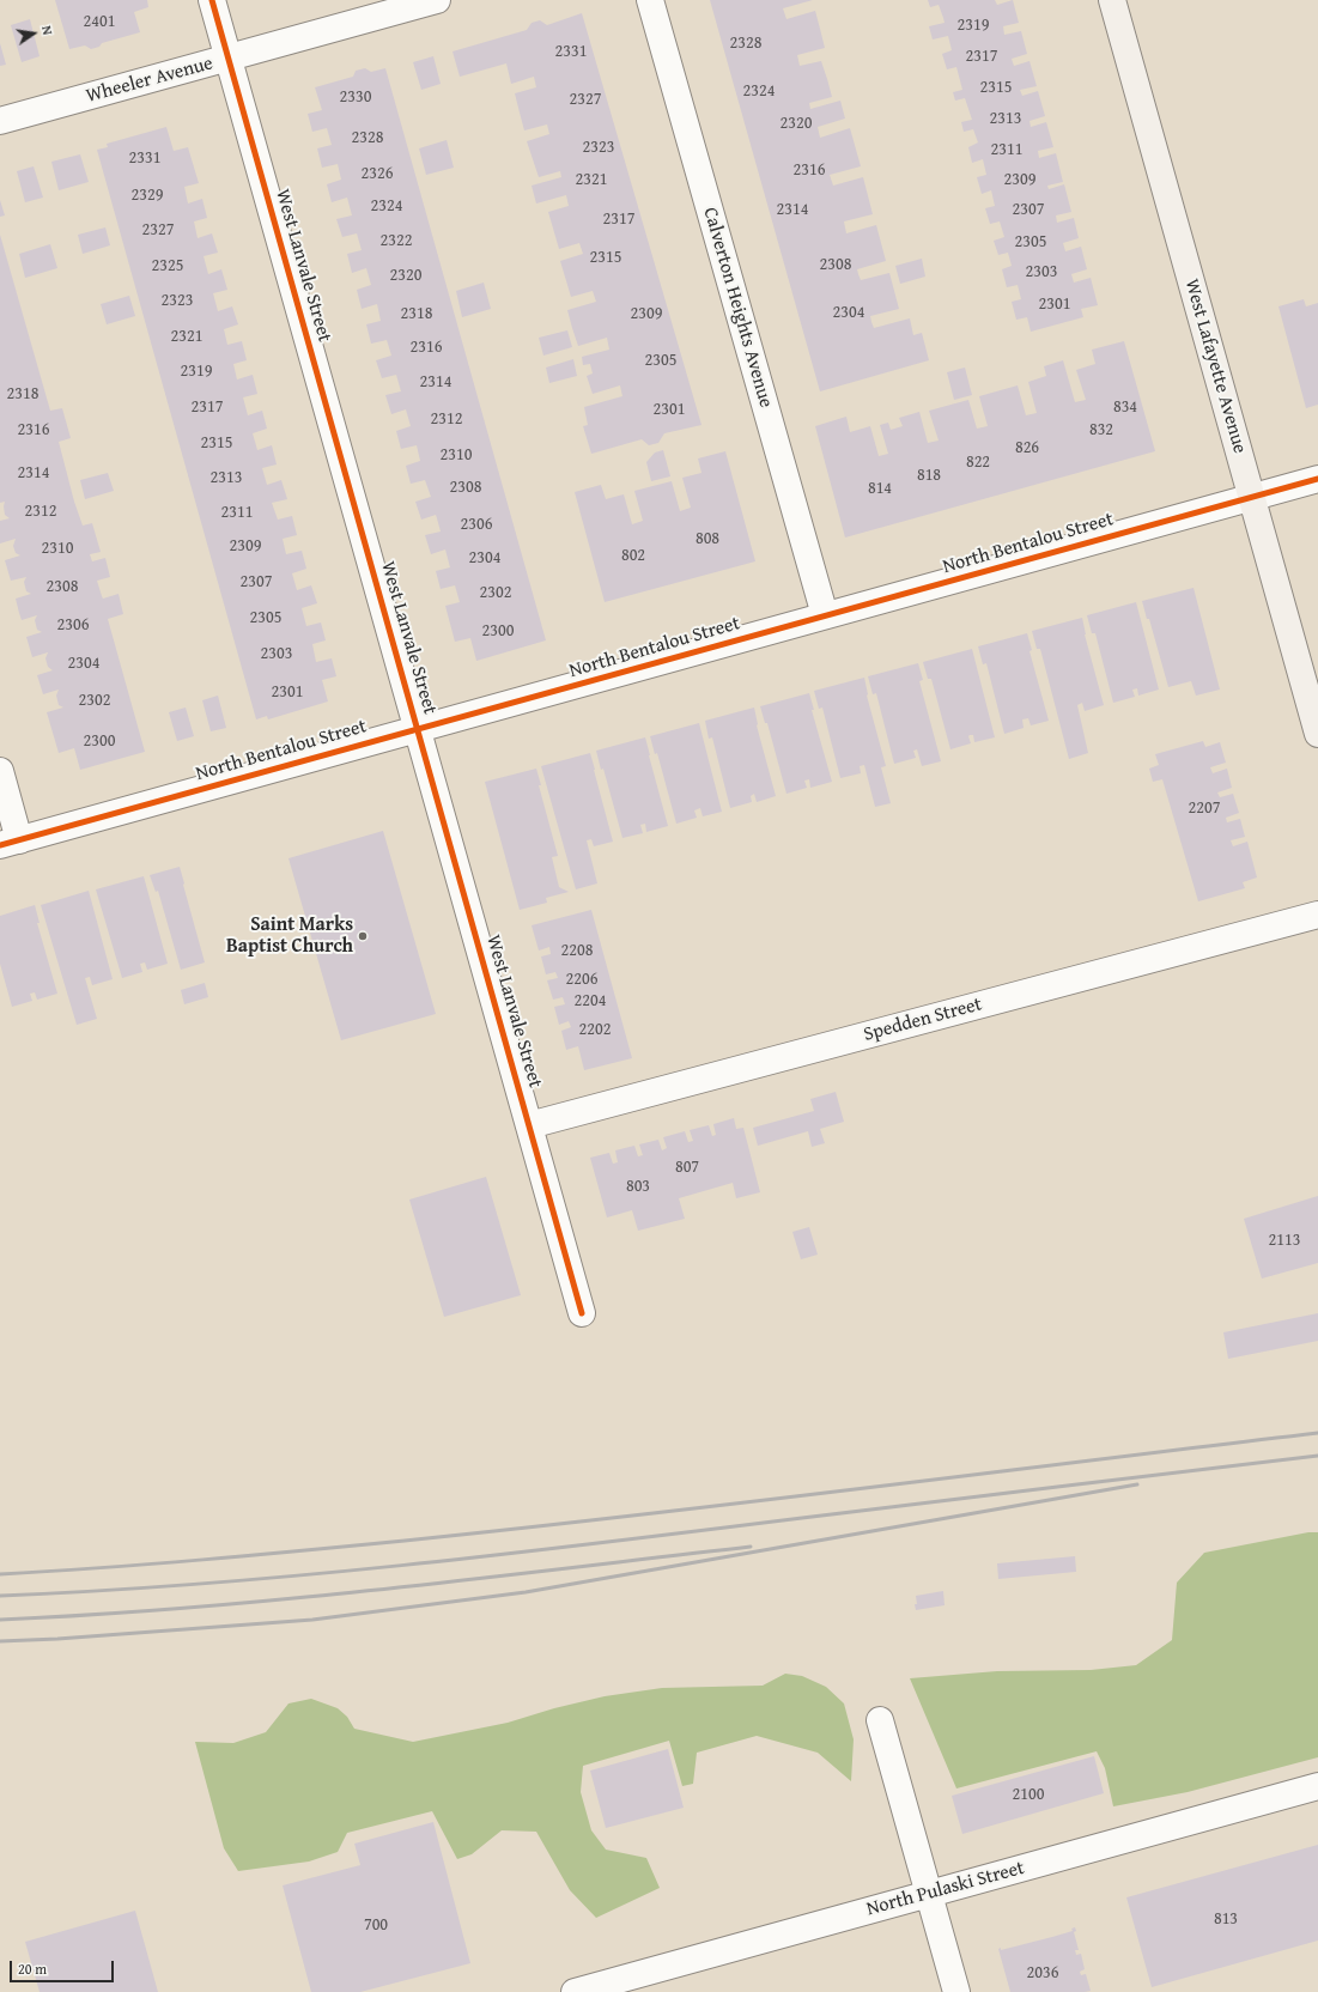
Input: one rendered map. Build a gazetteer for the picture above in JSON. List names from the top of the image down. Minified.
{"streets":{"main road":["West Lafayette Avenue"],"street":["Wheeler Avenue","West Lanvale Street","Calverton Heights Avenue","North Bentalou Street","Spedden Street","North Pulaski Street"]},"crossings":[["Wheeler Avenue","West Lanvale Street"],["West Lanvale Street","North Bentalou Street"],["West Lanvale Street","Spedden Street"],["Calverton Heights Avenue","North Bentalou Street"],["West Lafayette Avenue","North Bentalou Street"]],"places":["Saint Marks Baptist Church"],"house_numbers":["2401","2319","2328","2331","2317","2315","2324","2330","2327","2313","2320","2328","2323","2311","2331","2316","2326","2321","2309","2329","2324","2314","2307","2317","2327","2322","2305","2315","2308","2325","2303","2320","2323","2301","2304","2318","2309","2321","2316","2305","2319","2314","2318","2317","834","2301","2312","2316","832","2315","826","2310","822","2314","818","2313","2308","814","2312","2311","2306","808","2309","2310","802","2304","2307","2308","2302","2305","2306","2300","2303","2304","2301","2302","2300","2207","2208","2206","2204","2202","807","803","2113","2100","813","700","2036"],"scale_bar":"20 m","north":"right"}
